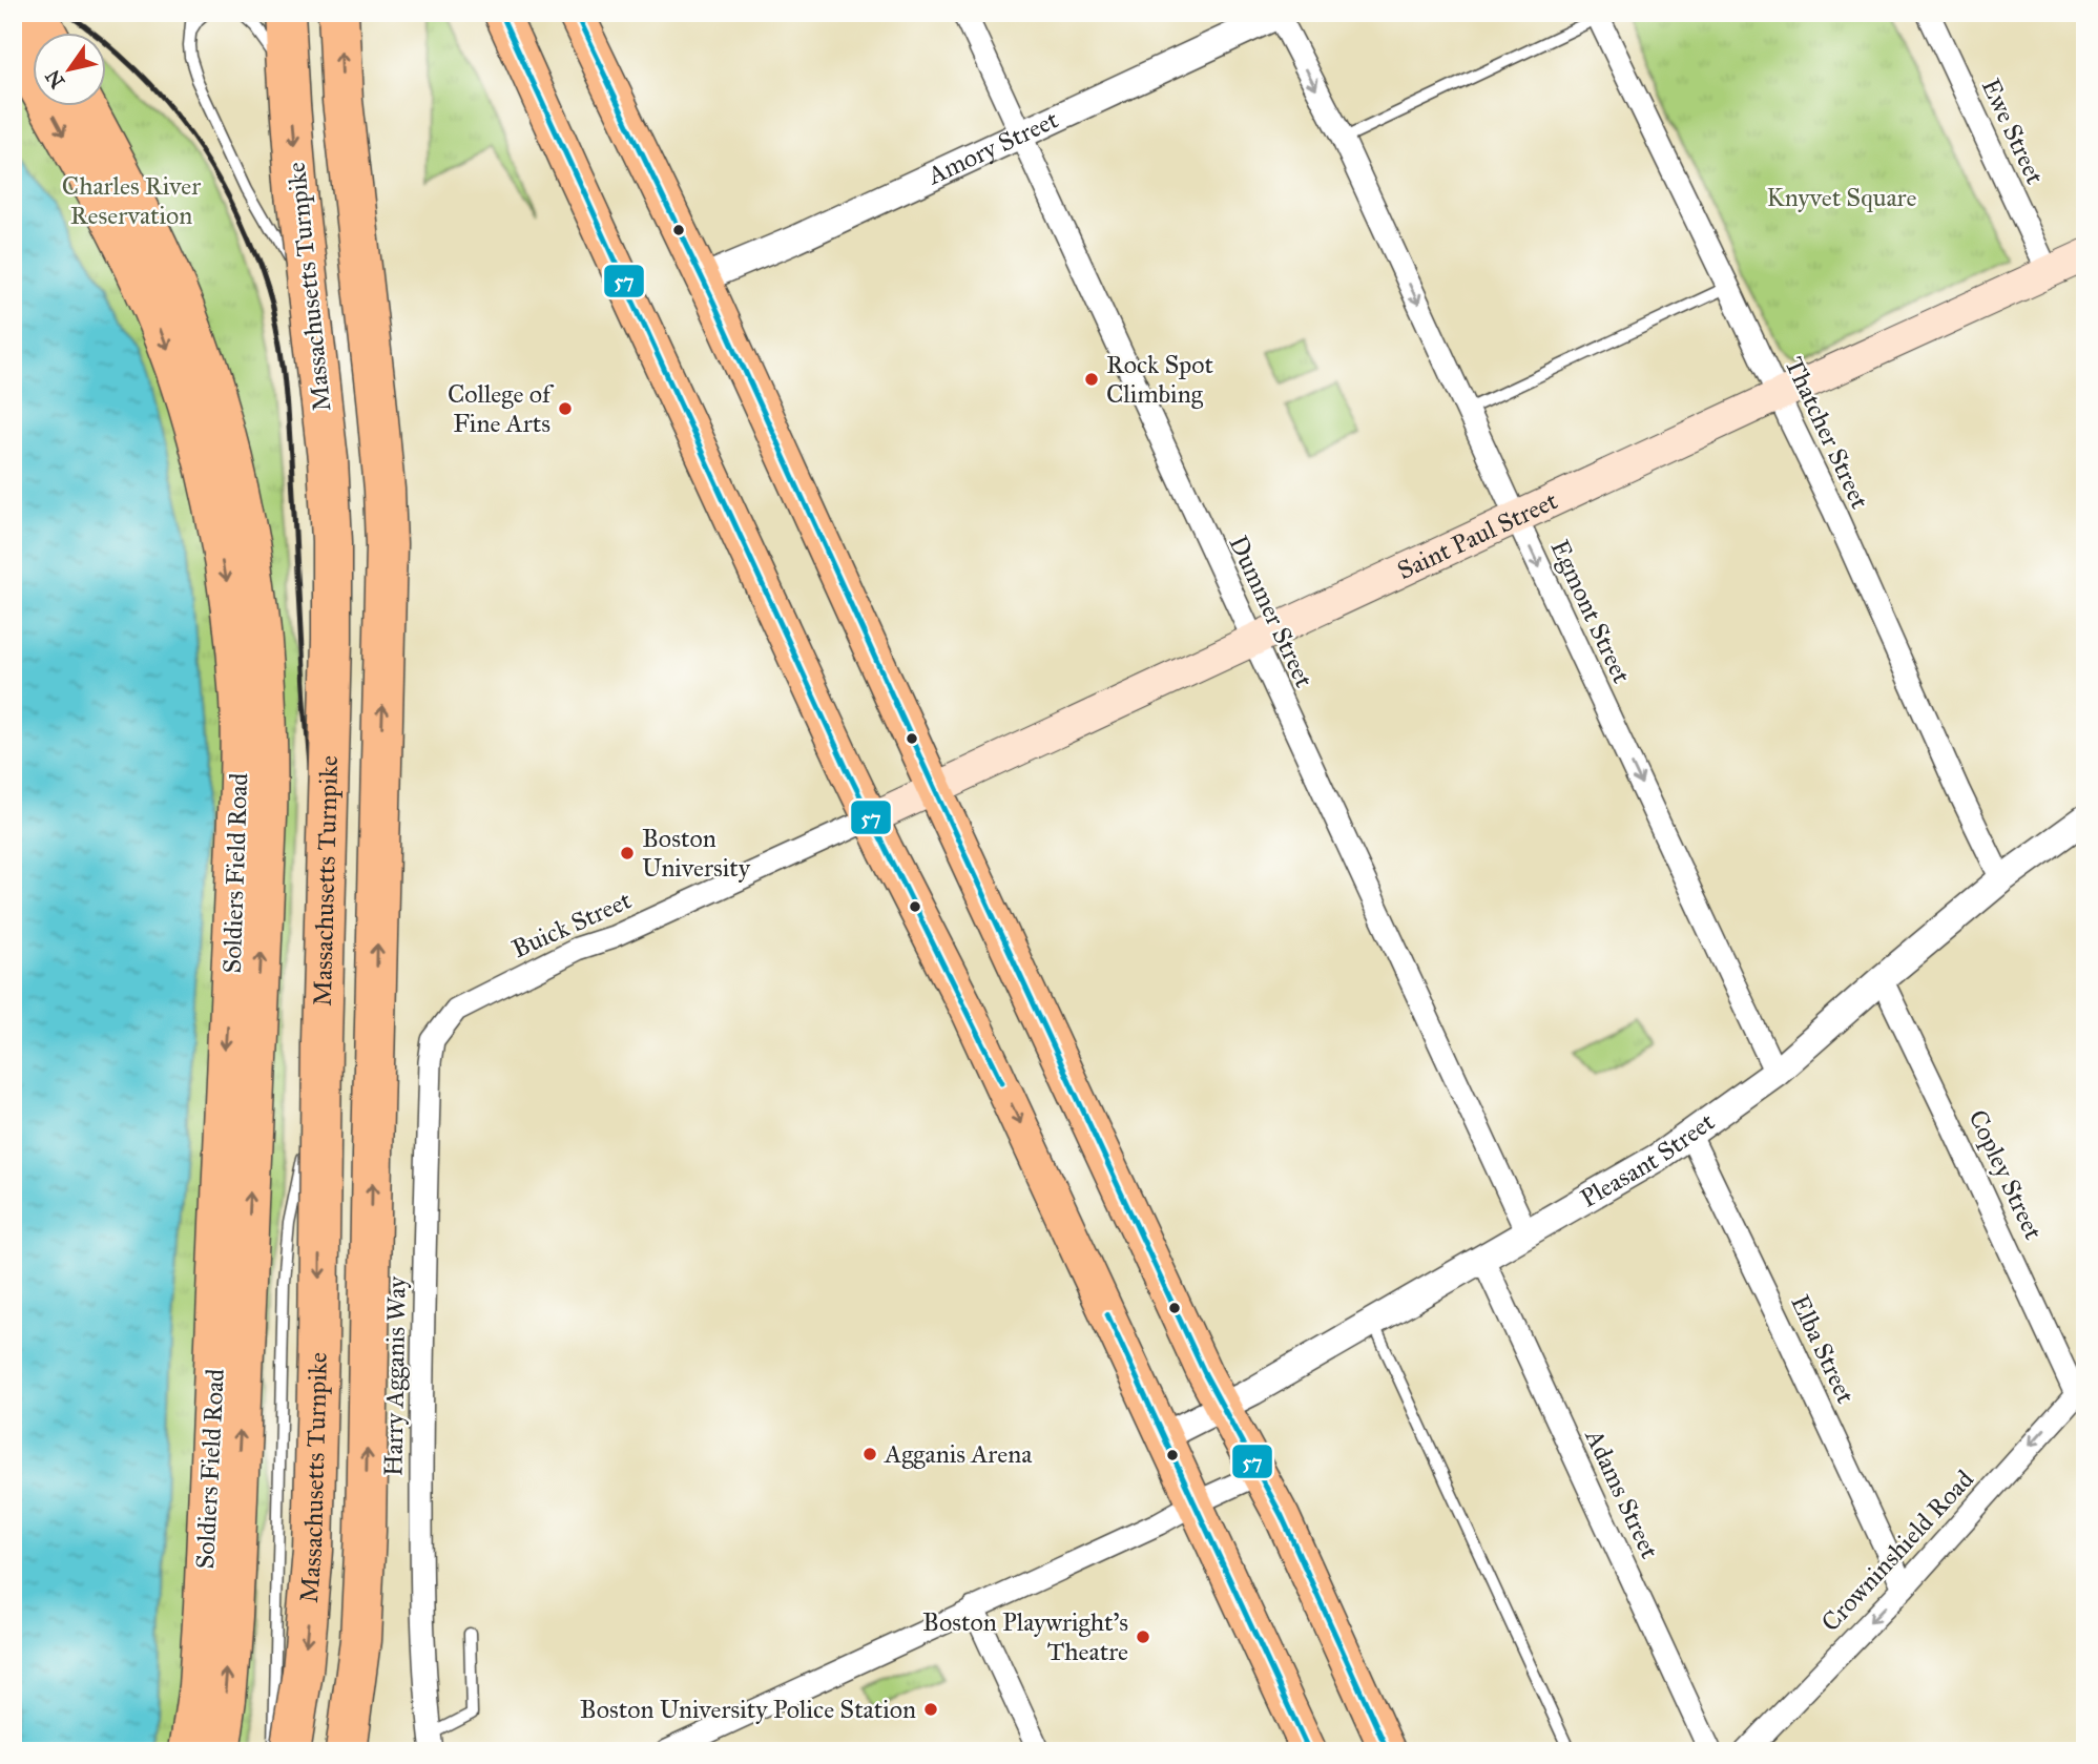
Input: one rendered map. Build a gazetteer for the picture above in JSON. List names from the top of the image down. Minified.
{"streets":{"highway":["Massachusetts Turnpike","Soldiers Field Road"],"main road":["Saint Paul Street"],"street":["Ewe Street","Amory Street","Thatcher Street","Dummer Street","Egmont Street","Buick Street","Pleasant Street","Copley Street","Elba Street","Harry Agganis Way","Adams Street","Crowninshield Road"]},"crossings":[["Ewe Street","Saint Paul Street"],["Amory Street","Dummer Street"],["Amory Street","Egmont Street"],["Thatcher Street","Saint Paul Street"],["Thatcher Street","Pleasant Street"],["Saint Paul Street","Dummer Street"],["Saint Paul Street","Egmont Street"],["Saint Paul Street","Buick Street"],["Dummer Street","Pleasant Street"],["Egmont Street","Pleasant Street"],["Buick Street","Harry Agganis Way"],["Pleasant Street","Copley Street"],["Pleasant Street","Elba Street"],["Pleasant Street","Adams Street"],["Copley Street","Crowninshield Road"],["Elba Street","Crowninshield Road"]],"one_way":["Egmont Street","Crowninshield Road"],"parks":["Charles River Reservation","Knyvet Square"],"places":["Rock Spot Climbing","College of Fine Arts","Boston University","Agganis Arena","Boston Playwright's Theatre","Boston University Police Station"],"lines":["transit line 57"],"north":"bottom left"}
